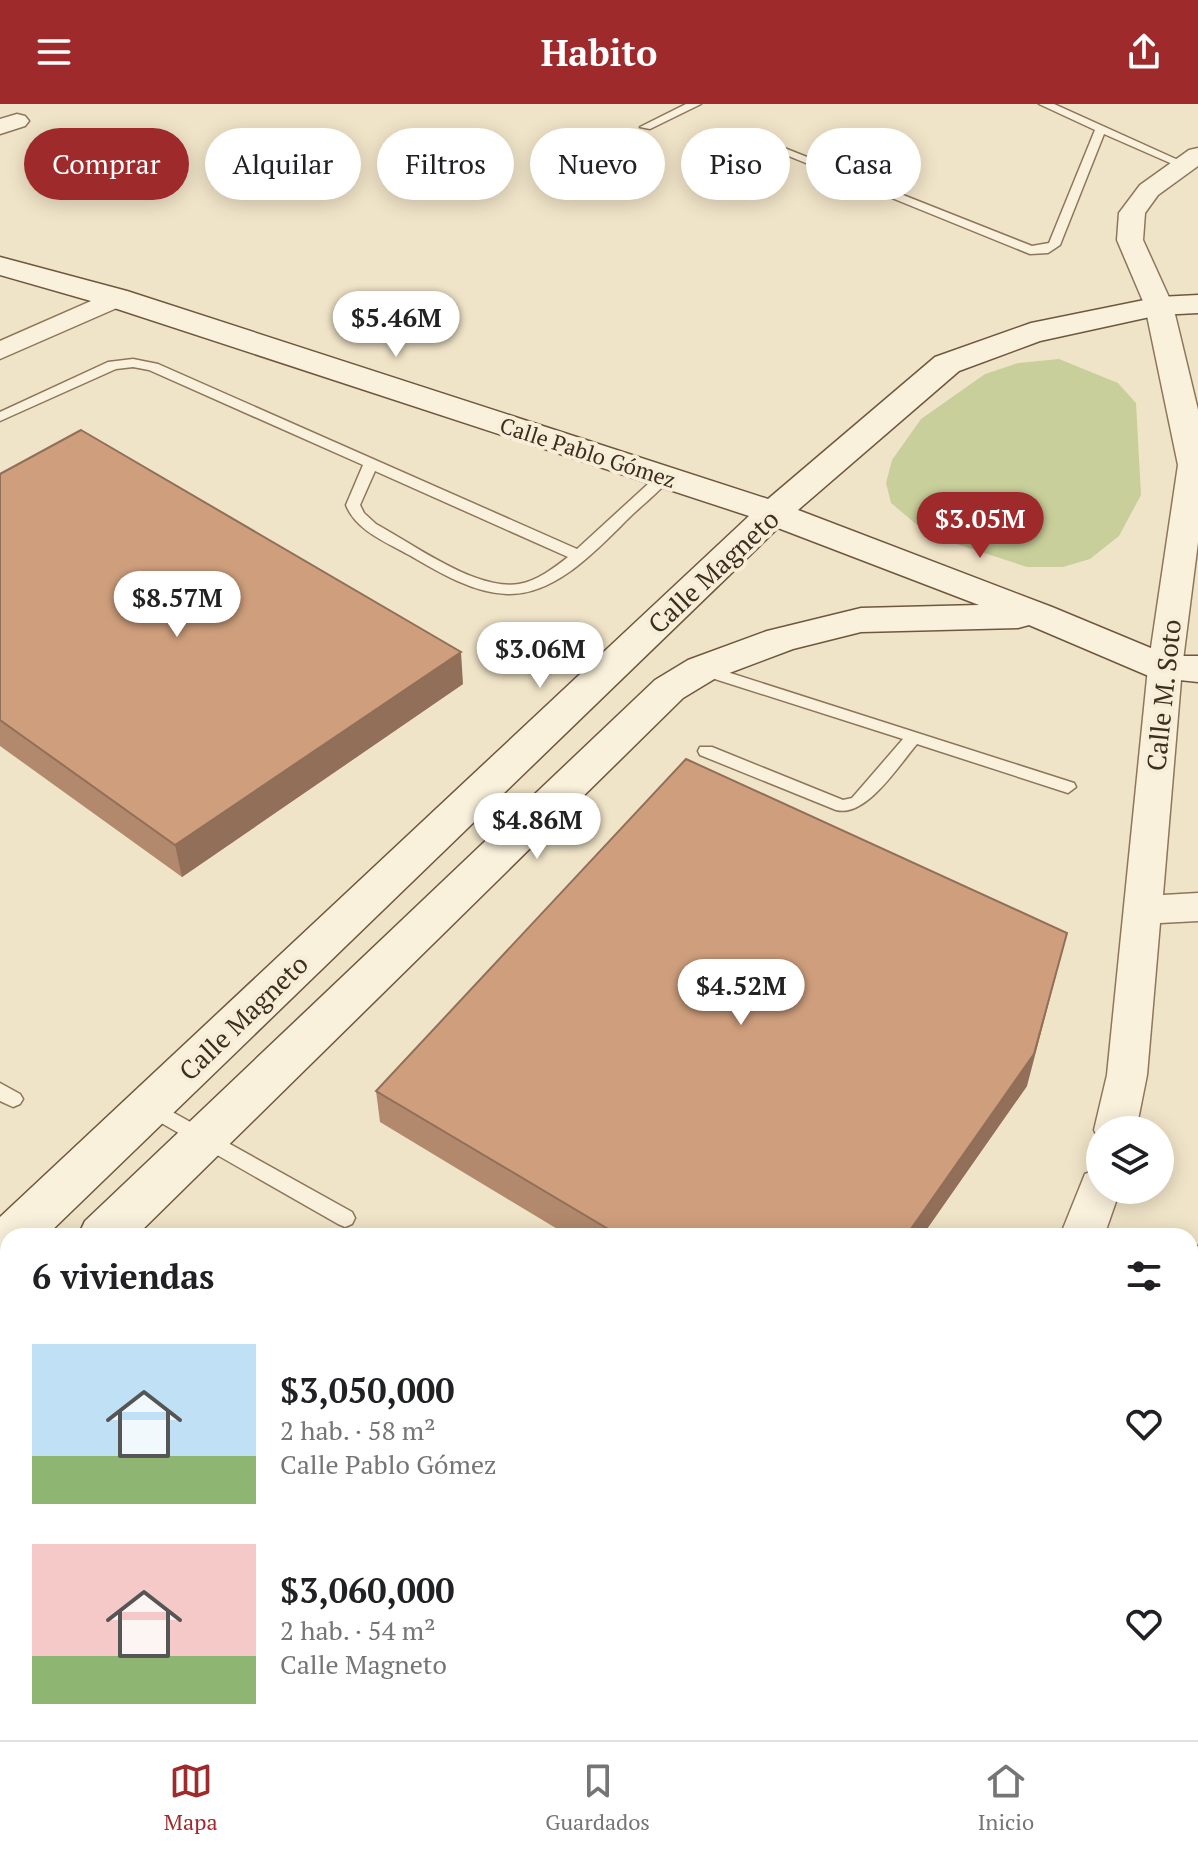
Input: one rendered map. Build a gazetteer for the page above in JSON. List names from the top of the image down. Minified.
{"streets":{"main road":["Calle Pablo Gómez","Calle Magneto"],"street":["Calle M. Soto"]},"crossings":[["Calle Pablo Gómez","Calle Magneto"],["Calle Pablo Gómez","Calle M. Soto"],["Calle Magneto","Calle M. Soto"]],"page":{"header":"Habito","chip":["Comprar","Alquilar","Filtros","Nuevo","Piso","Casa"],"price":["$5.46M","$3.05M","$8.57M","$3.06M","$4.86M","$4.52M"],"heading":"6 viviendas","list":[{"name":"$3,050,000","note":"2 hab. · 58 m² · Calle Pablo Gómez"},{"name":"$3,060,000","note":"2 hab. · 54 m² · Calle Magneto"}],"tabs":["Mapa","Guardados","Inicio"]}}
